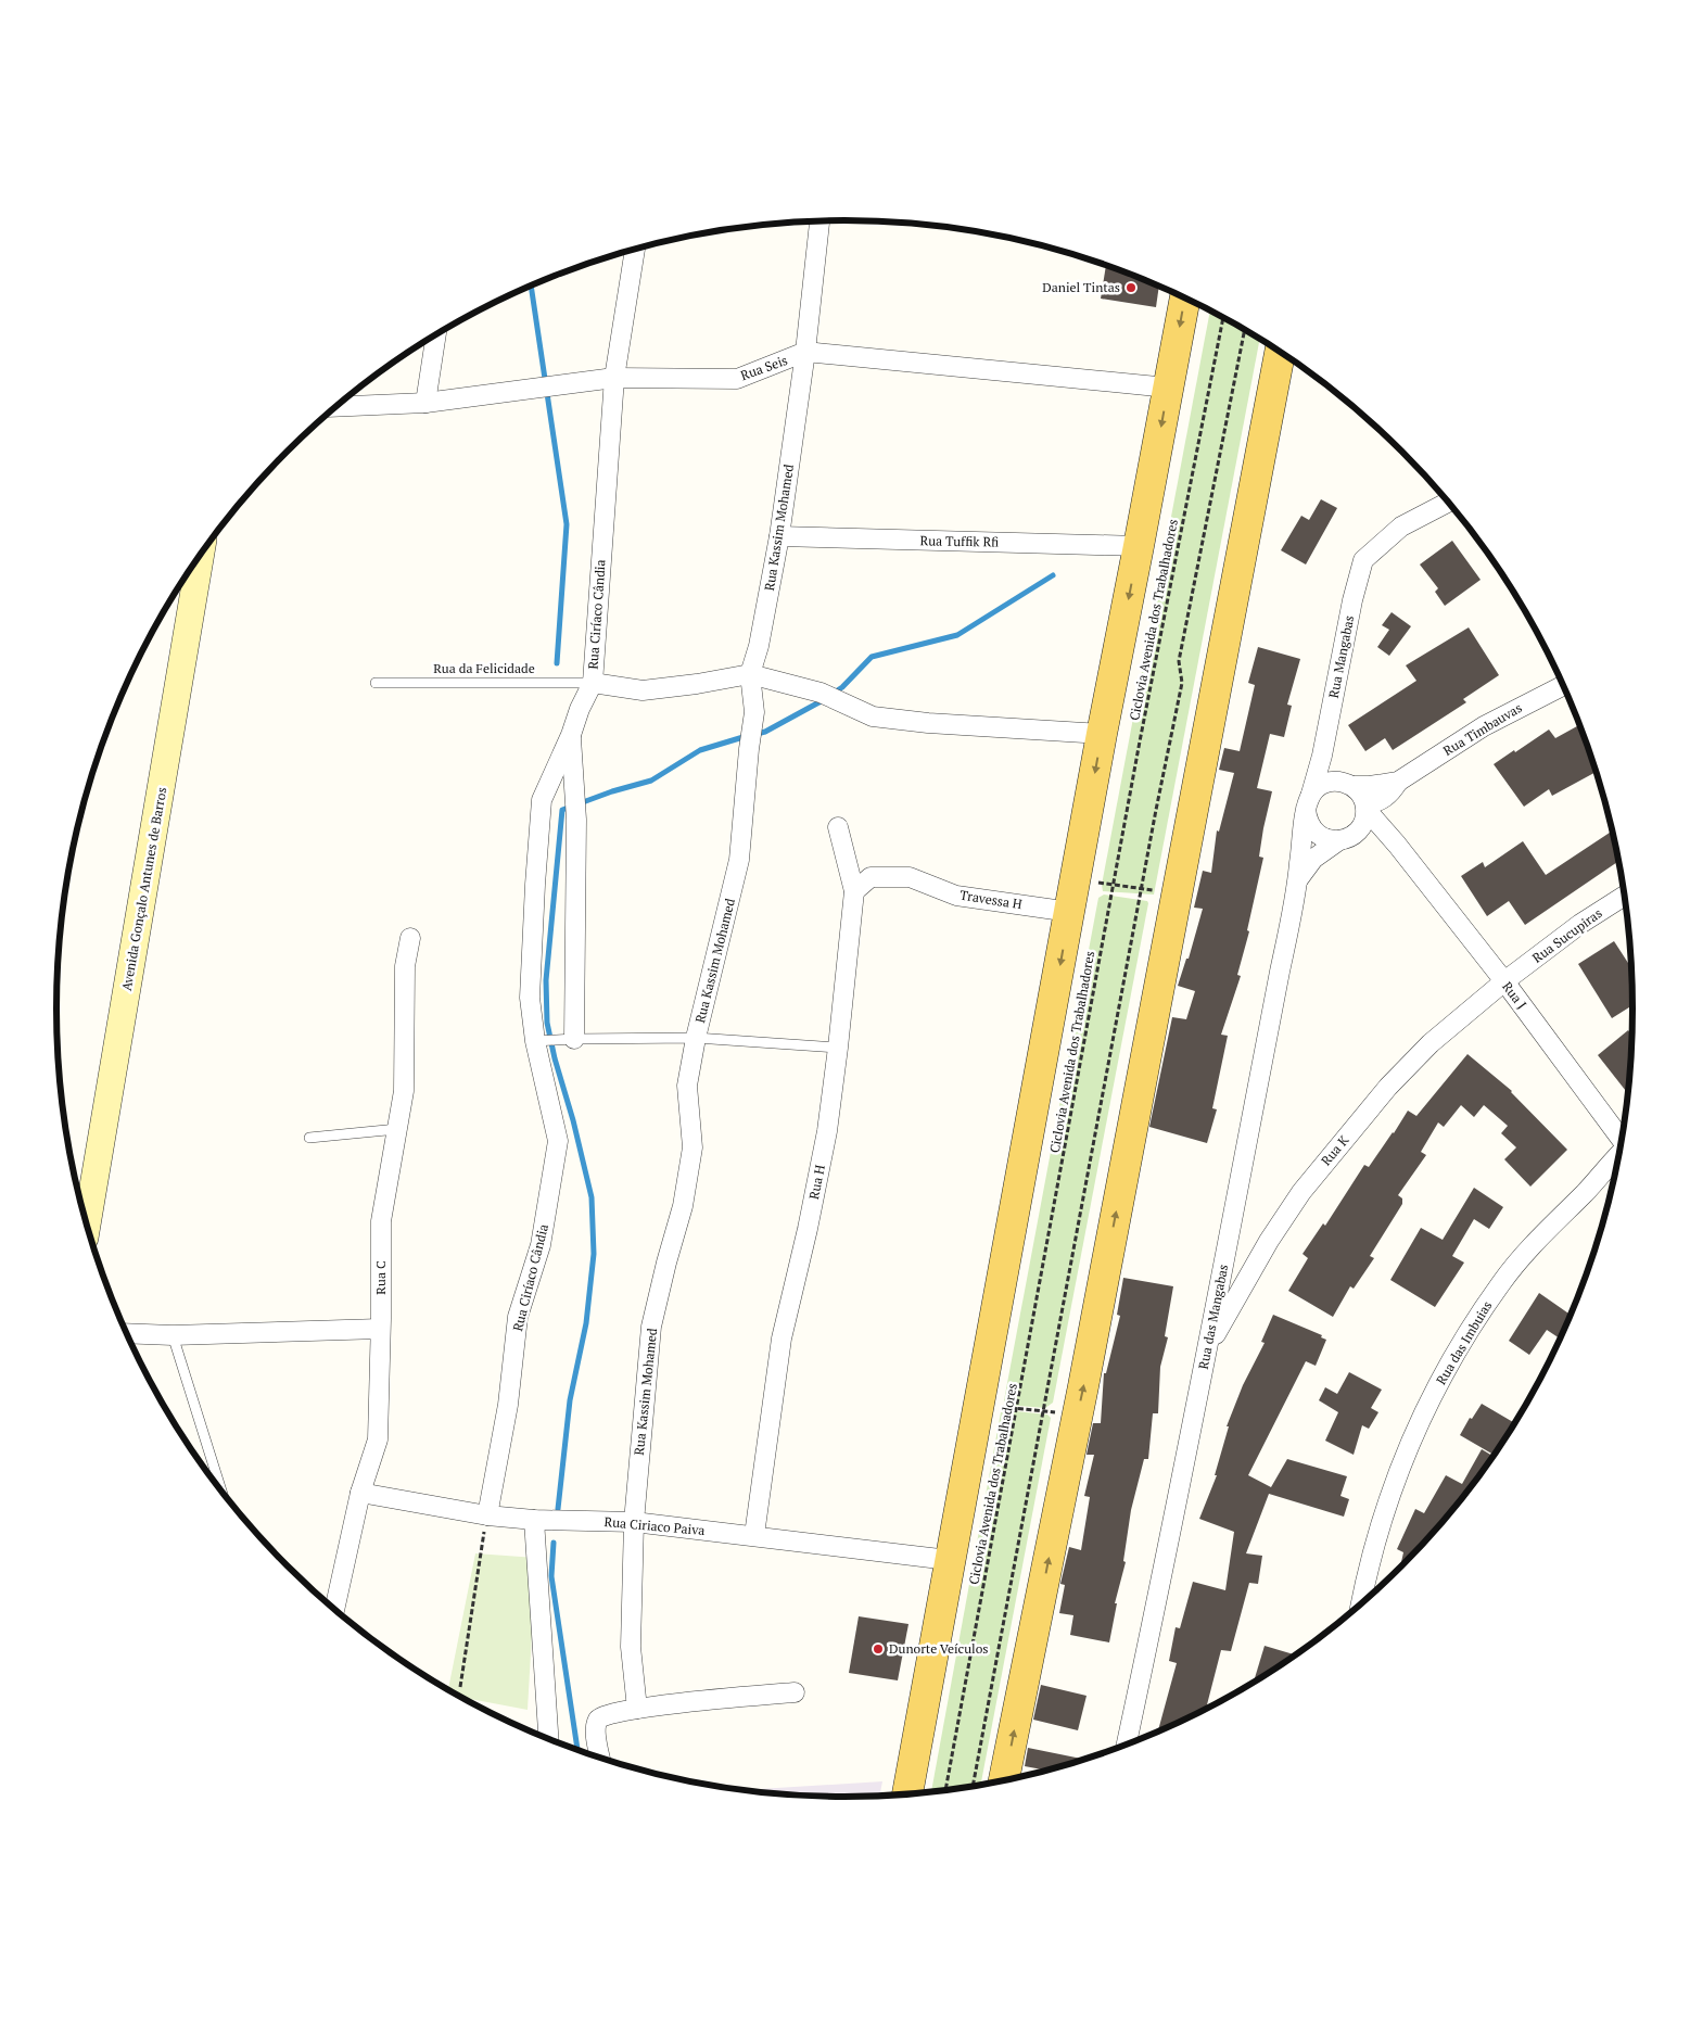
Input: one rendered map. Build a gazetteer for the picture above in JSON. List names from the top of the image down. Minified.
{"streets":{"main road":["Avenida Gonçalo Antunes de Barros"],"street":["Rua Seis","Rua Kassim Mohamed","Rua Tuffik Rfi","Rua Ciríaco Cândia","Rua Mangabas","Rua Timbauvas","Travessa H","Rua Sucupiras","Rua J","Rua K","Rua H","Rua C","Rua das Mangabas","Rua das Imbuias","Rua Ciriaco Paiva"],"lane":["Rua da Felicidade"],"path":["Ciclovia Avenida dos Trabalhadores"]},"crossings":[["Rua Seis","Rua Kassim Mohamed"],["Rua Seis","Rua Ciríaco Cândia"],["Rua Kassim Mohamed","Rua Tuffik Rfi"],["Rua Kassim Mohamed","Rua Ciriaco Paiva"],["Rua Ciríaco Cândia","Rua da Felicidade"],["Rua Ciríaco Cândia","Rua Ciriaco Paiva"],["Rua Mangabas","Rua J"],["Rua Mangabas","Rua das Mangabas"],["Travessa H","Rua H"],["Rua Sucupiras","Rua J"],["Rua Sucupiras","Rua K"],["Rua J","Rua K"],["Rua J","Rua das Mangabas"],["Rua K","Rua das Mangabas"],["Rua H","Rua Ciriaco Paiva"],["Rua C","Rua Ciriaco Paiva"]],"places":["Daniel Tintas","Dunorte Veículos"]}
